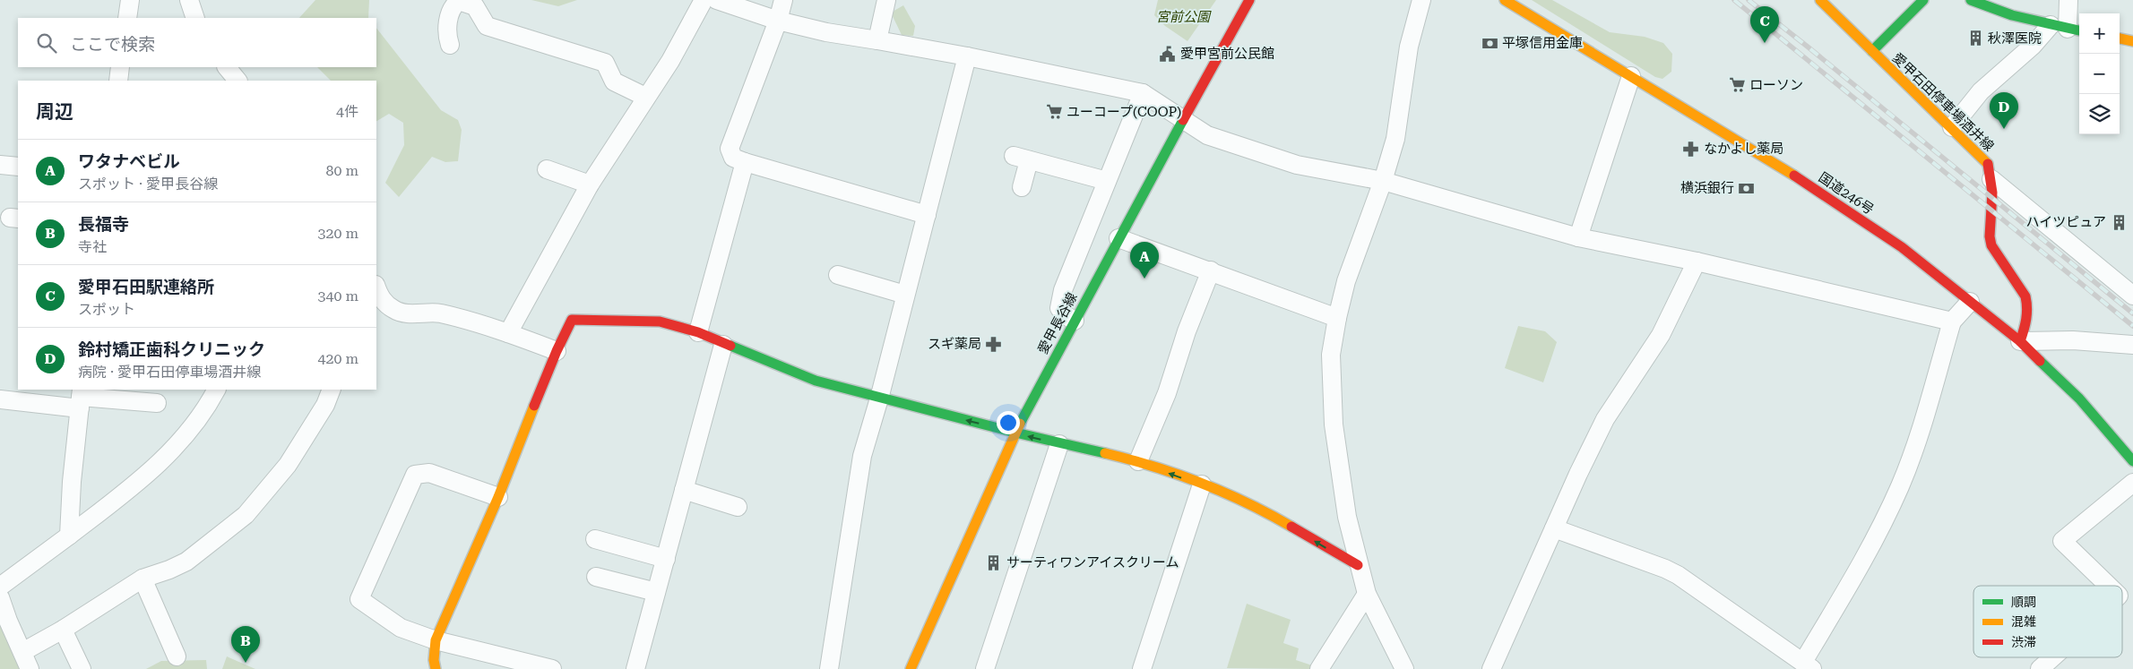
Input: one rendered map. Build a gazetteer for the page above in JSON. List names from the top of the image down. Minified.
{"streets":{"main road":["愛甲石田停車場酒井線","国道246号","愛甲長谷線"]},"crossings":[["愛甲石田停車場酒井線","国道246号"]],"parks":["宮前公園"],"places":{"building":["秋澤医院","ハイツピュア","サーティワンアイスクリーム"],"bank":["平塚信用金庫","横浜銀行"],"public building":["愛甲宮前公民館"],"supermarket":["ローソン","ユーコープ(COOP)"],"pharmacy":["なかよし薬局","スギ薬局"]},"legend":["順調","混雑","渋滞"],"page":{"pins":["C","D","A","B"],"map_buttons":["+","−"],"search":"ここで検索","heading":["周辺","4件"],"list":[{"mark":"A","name":"ワタナベビル","note":"スポット · 愛甲長谷線","value":"80 m"},{"mark":"B","name":"長福寺","note":"寺社","value":"320 m"},{"mark":"C","name":"愛甲石田駅連絡所","note":"スポット","value":"340 m"},{"mark":"D","name":"鈴村矯正歯科クリニック","note":"病院 · 愛甲石田停車場酒井線","value":"420 m"}]}}
